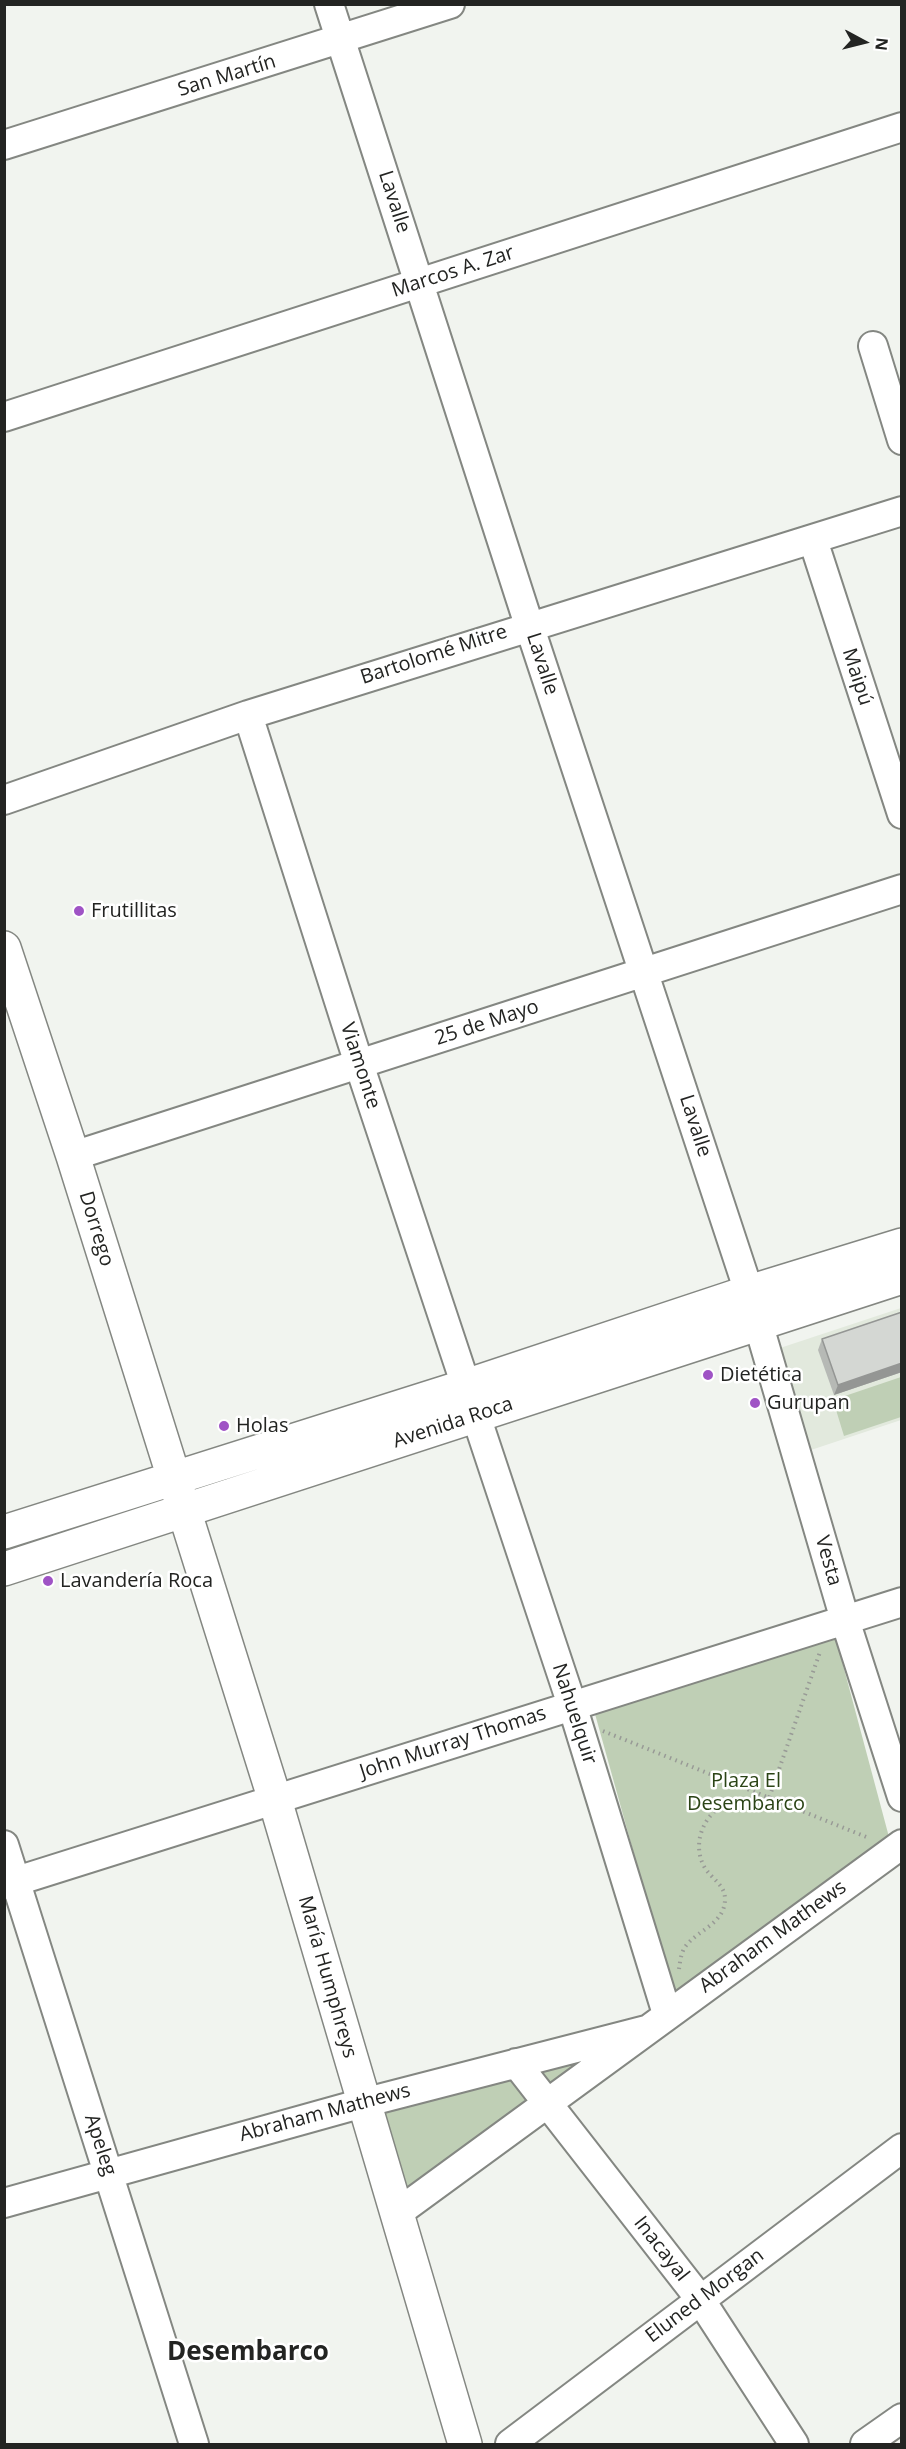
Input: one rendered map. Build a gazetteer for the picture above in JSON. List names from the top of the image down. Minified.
{"streets":{"main road":["Dorrego","Avenida Roca","María Humphreys"],"street":["San Martín","Lavalle","Marcos A. Zar","Bartolomé Mitre","Maipú","25 de Mayo","Viamonte","Vesta","Nahuelquir","John Murray Thomas","Abraham Mathews","Apeleg","Inacayal","Eluned Morgan"]},"crossings":[["San Martín","Lavalle"],["Lavalle","Marcos A. Zar"],["Lavalle","Bartolomé Mitre"],["Lavalle","25 de Mayo"],["Lavalle","Avenida Roca"],["Lavalle","Vesta"],["Bartolomé Mitre","Maipú"],["Bartolomé Mitre","Viamonte"],["25 de Mayo","Viamonte"],["25 de Mayo","Dorrego"],["Viamonte","Avenida Roca"],["Viamonte","Nahuelquir"],["Dorrego","Avenida Roca"],["Dorrego","María Humphreys"],["Avenida Roca","Vesta"],["Avenida Roca","Nahuelquir"],["Avenida Roca","María Humphreys"],["Vesta","John Murray Thomas"],["Nahuelquir","John Murray Thomas"],["Nahuelquir","Abraham Mathews"],["John Murray Thomas","María Humphreys"],["John Murray Thomas","Apeleg"],["Abraham Mathews","María Humphreys"],["Abraham Mathews","Apeleg"],["Abraham Mathews","Inacayal"],["Inacayal","Eluned Morgan"]],"districts":["Desembarco"],"parks":["Plaza El Desembarco"],"places":["Frutillitas","Dietética","Gurupan","Holas","Lavandería Roca"],"north":"right"}
